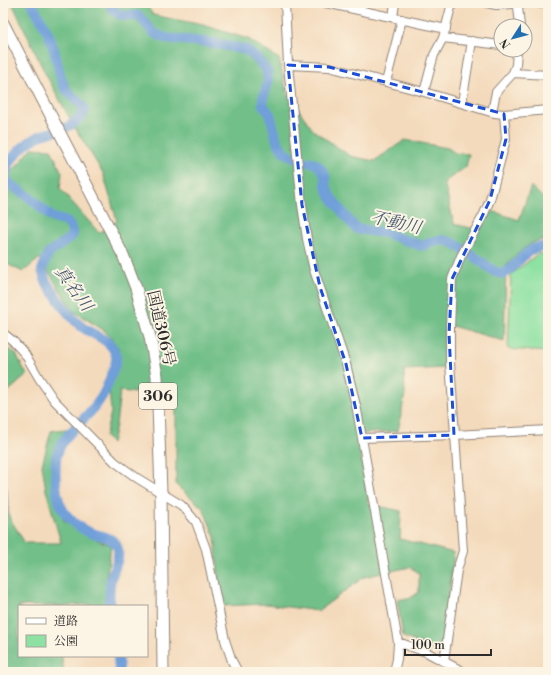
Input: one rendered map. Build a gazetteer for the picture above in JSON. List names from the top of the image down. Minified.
{"streets":{"highway":["国道306号","306"]},"water":["不動川","真名川"],"legend":["道路","公園"],"scale_bar":"100 m","north":"bottom left"}
